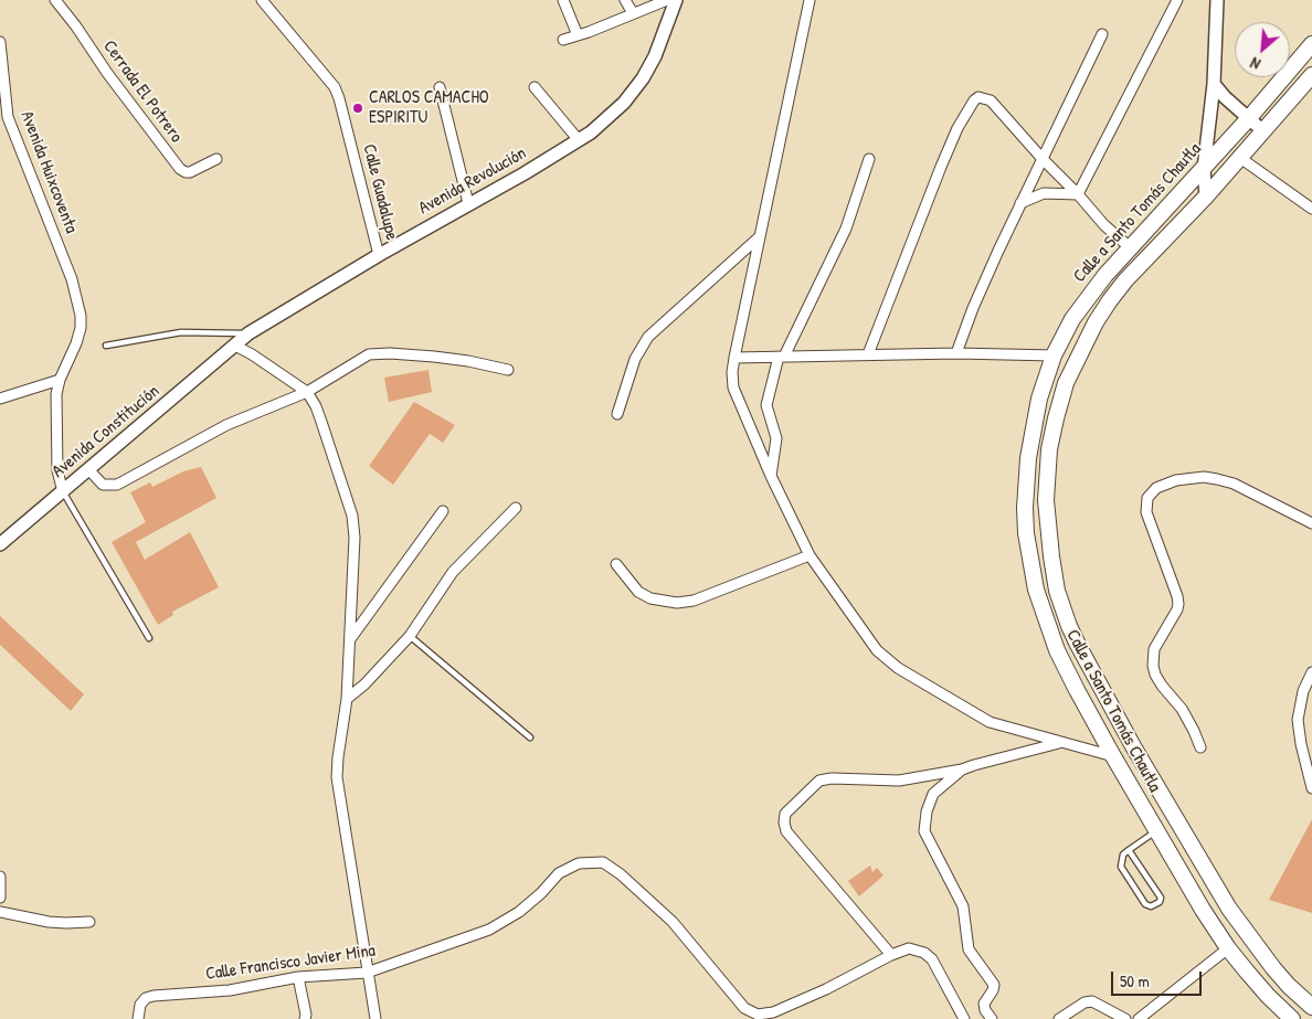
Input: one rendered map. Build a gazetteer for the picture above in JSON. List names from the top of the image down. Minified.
{"streets":{"main road":["Calle a Santo Tomás Chautla"],"street":["Cerrada El Potrero","Avenida Huixcoventa","Avenida Revolución","Calle Guadalupe","Avenida Constitución","Calle Francisco Javier Mina"]},"crossings":[["Avenida Huixcoventa","Avenida Constitución"],["Avenida Revolución","Calle Guadalupe"],["Avenida Revolución","Avenida Constitución"]],"places":["CARLOS CAMACHO ESPIRITU"],"scale_bar":"50 m","north":"bottom left"}
